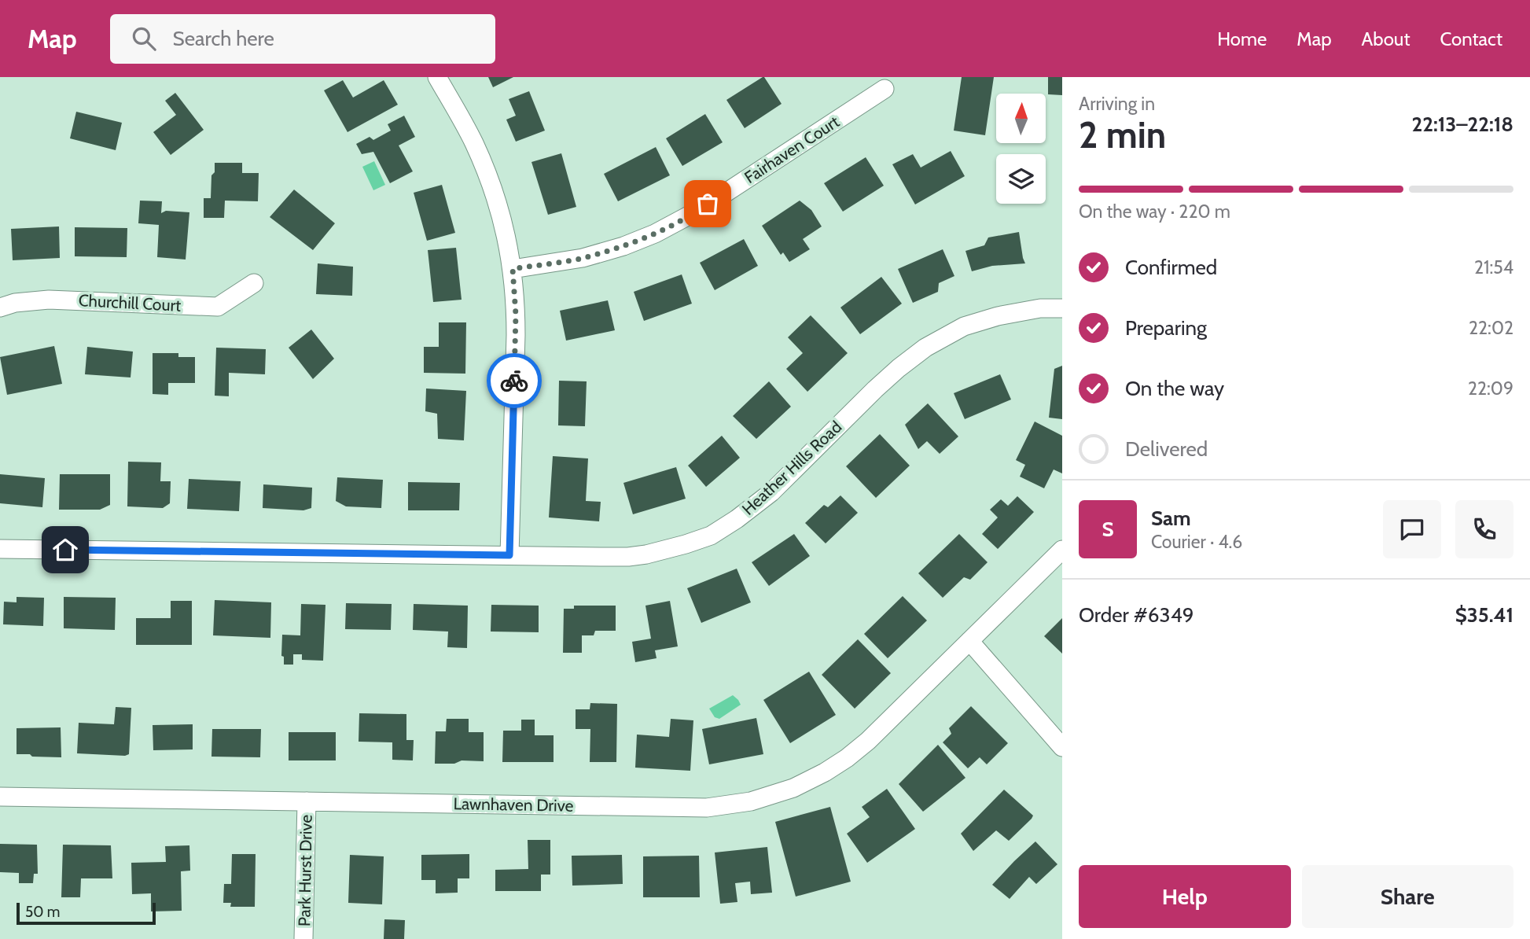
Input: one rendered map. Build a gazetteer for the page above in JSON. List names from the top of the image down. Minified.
{"streets":{"street":["Fairhaven Court","Churchill Court","Heather Hills Road","Lawnhaven Drive","Park Hurst Drive"]},"crossings":[["Lawnhaven Drive","Park Hurst Drive"]],"scale_bar":"50 m","north":"top","page":{"header":"Map","search":"Search here","nav":["Home","Map","About","Contact"],"heading":["2 min","Arriving in","22:13–22:18"],"panel":["Sam","Courier · 4.6","Order #6349","$35.41"],"bar":"On the way · 220 m","list":[["Confirmed","21:54"],["Preparing","22:02"],["On the way","22:09"],"Delivered"],"round":"S","buttons":["Help","Share"],"scale":"50 m"}}
